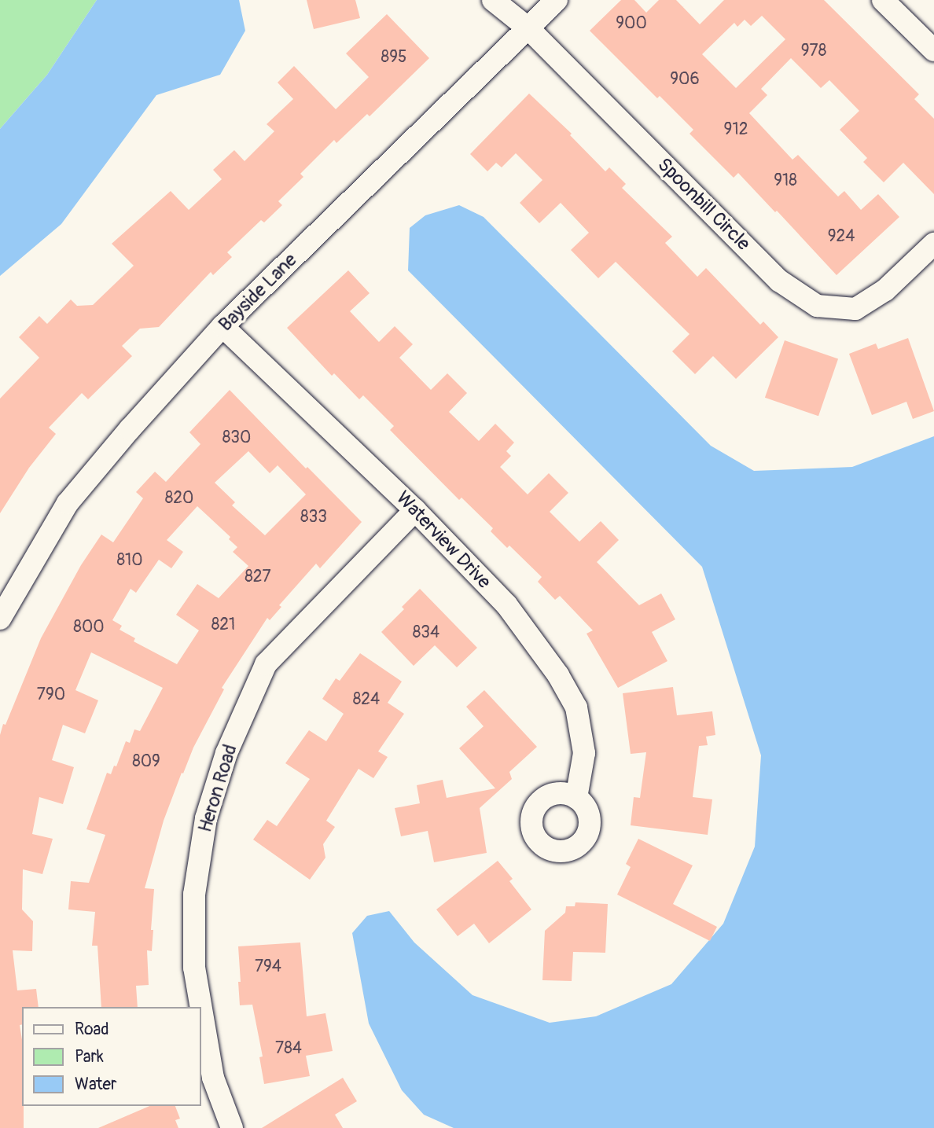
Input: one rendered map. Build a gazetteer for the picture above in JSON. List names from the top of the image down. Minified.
{"streets":{"street":["Spoonbill Circle","Bayside Lane","Waterview Drive","Heron Road"]},"crossings":[["Spoonbill Circle","Bayside Lane"],["Bayside Lane","Waterview Drive"],["Waterview Drive","Heron Road"]],"house_numbers":["900","978","895","906","912","918","924","830","820","833","810","827","821","800","834","790","824","809","794","784"],"legend":["Road","Park","Water"]}
